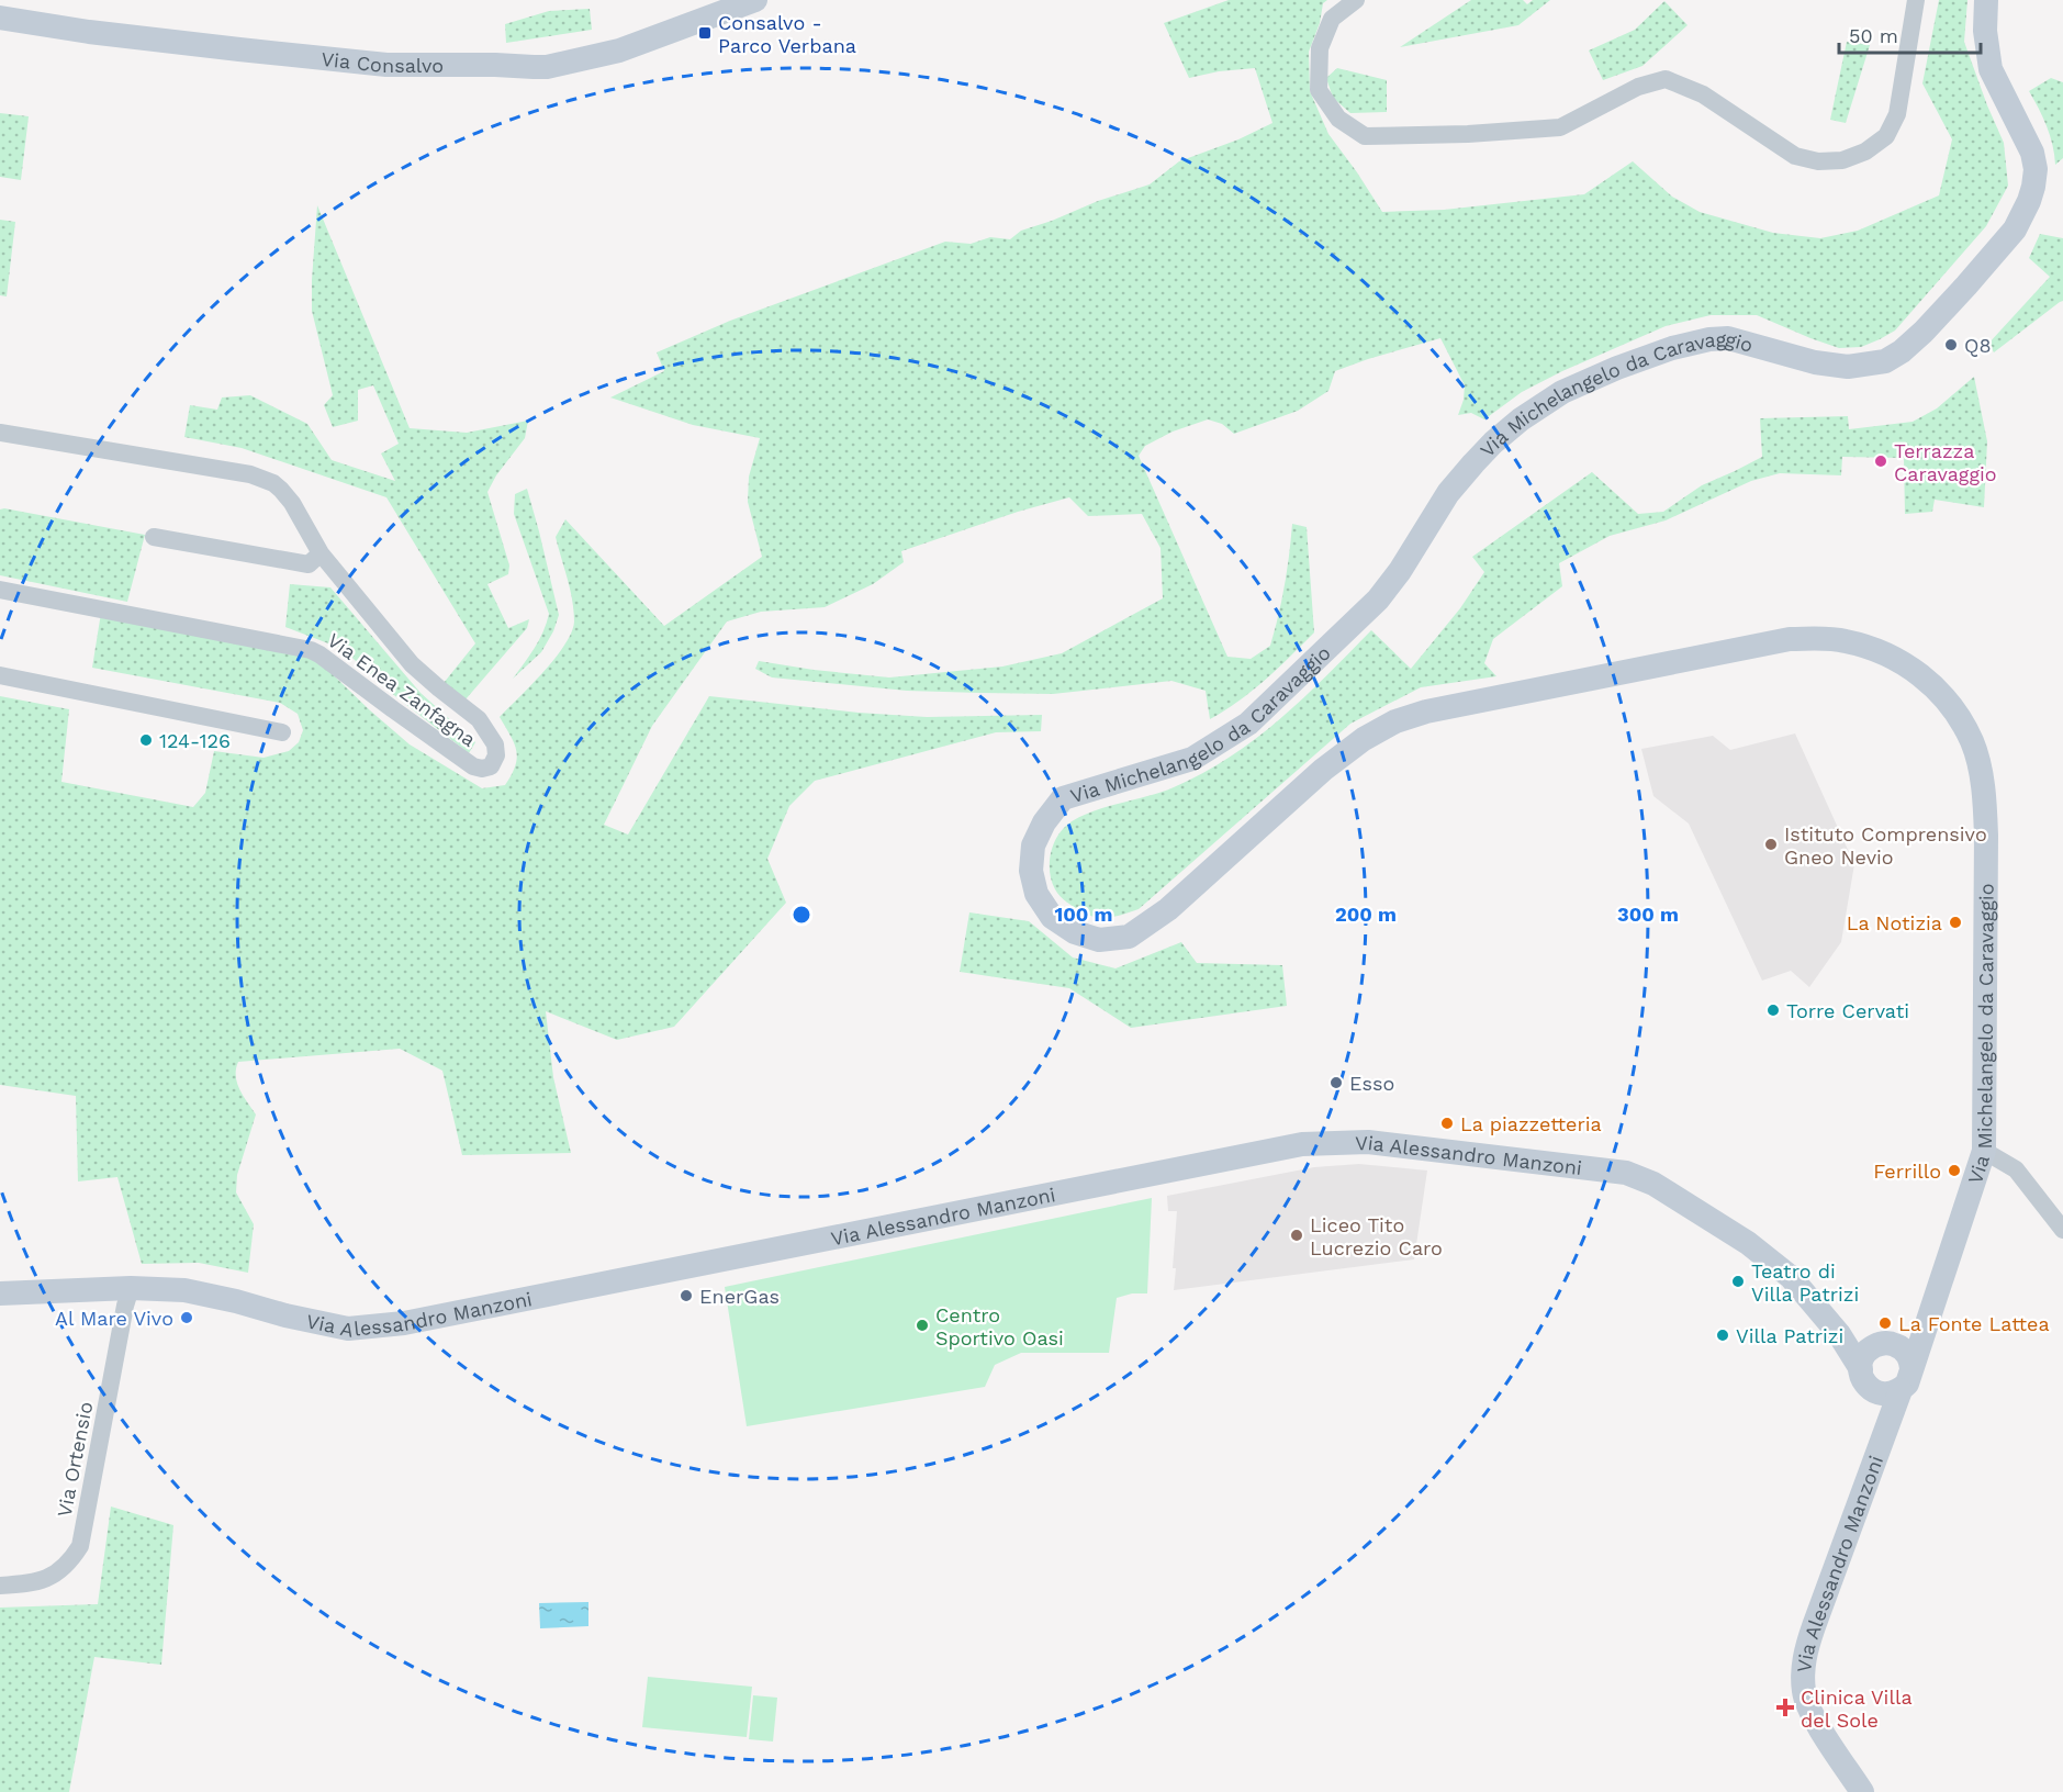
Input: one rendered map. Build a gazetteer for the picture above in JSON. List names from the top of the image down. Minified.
{"streets":{"main road":["Via Consalvo","Via Michelangelo da Caravaggio","Via Alessandro Manzoni"],"street":["Via Enea Zanfagna","Via Ortensio"]},"crossings":[["Via Michelangelo da Caravaggio","Via Alessandro Manzoni"],["Via Alessandro Manzoni","Via Ortensio"]],"places":{"transit":["Consalvo - Parco Verbana"],"other":["Q8","Terrazza Caravaggio","124-126","Istituto Comprensivo Gneo Nevio","La Notizia","Torre Cervati","Esso","La piazzetteria","Ferrillo","Liceo Tito Lucrezio Caro","Teatro di Villa Patrizi","EnerGas","Al Mare Vivo","La Fonte Lattea","Centro Sportivo Oasi","Villa Patrizi"],"health":["Clinica Villa del Sole"]},"scale_bar":"50 m","rings":["100 m","200 m","300 m"]}
